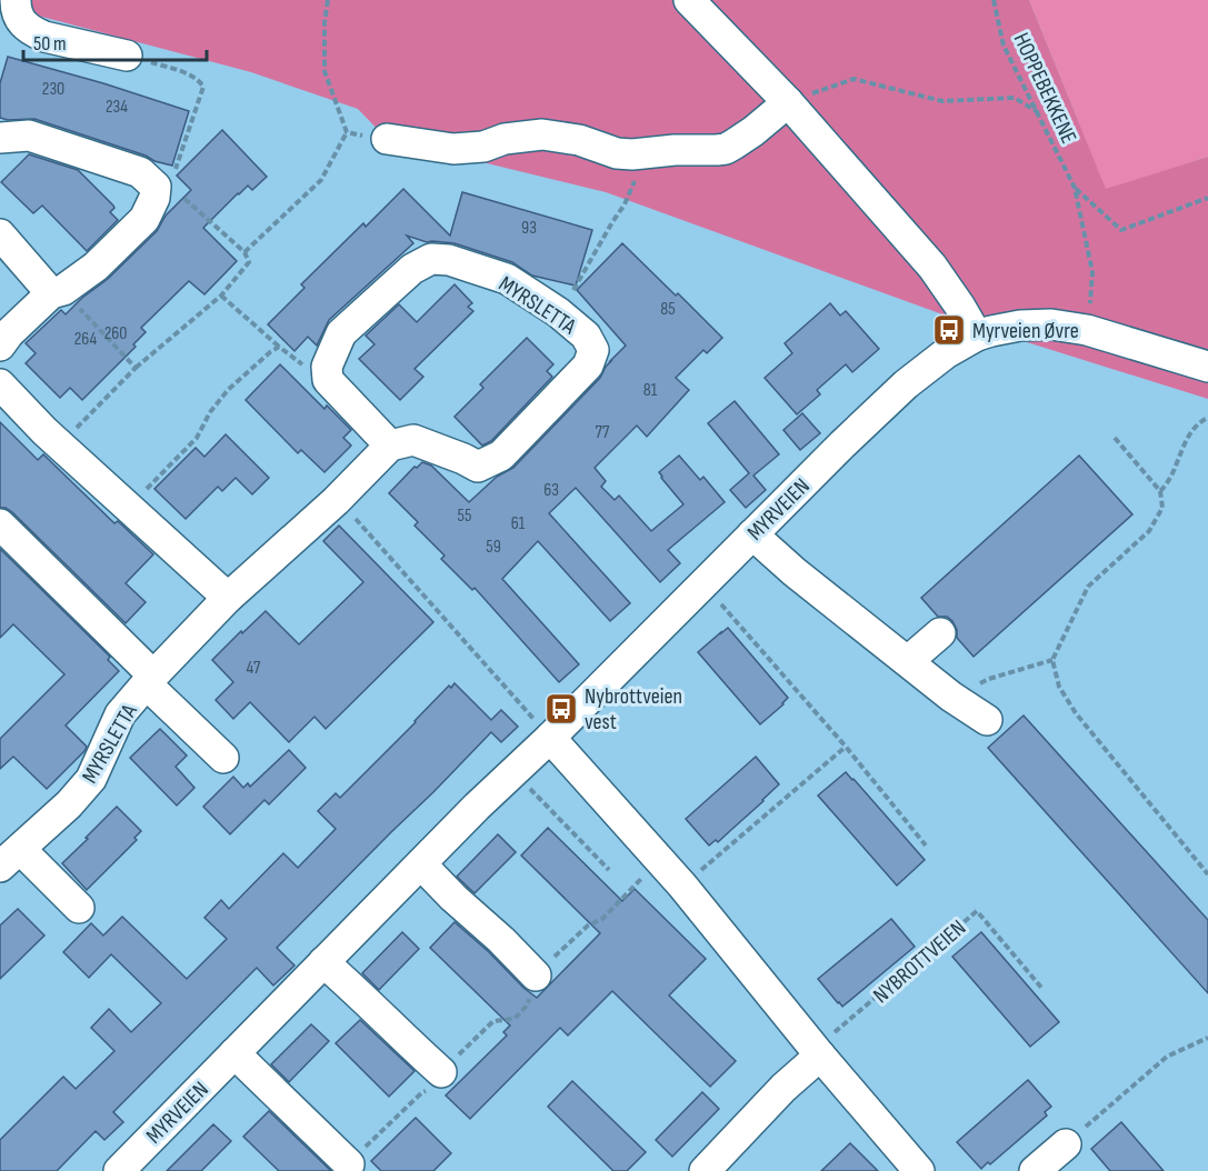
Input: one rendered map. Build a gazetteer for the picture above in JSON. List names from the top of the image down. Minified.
{"streets":{"street":["MYRSLETTA","MYRVEIEN"],"path":["HOPPEBEKKENE","NYBROTTVEIEN"]},"places":{"bus stop":["Myrveien Øvre","Nybrottveien vest"]},"house_numbers":["230","234","93","85","260","264","81","77","63","55","61","59","47"],"scale_bar":"50 m"}
